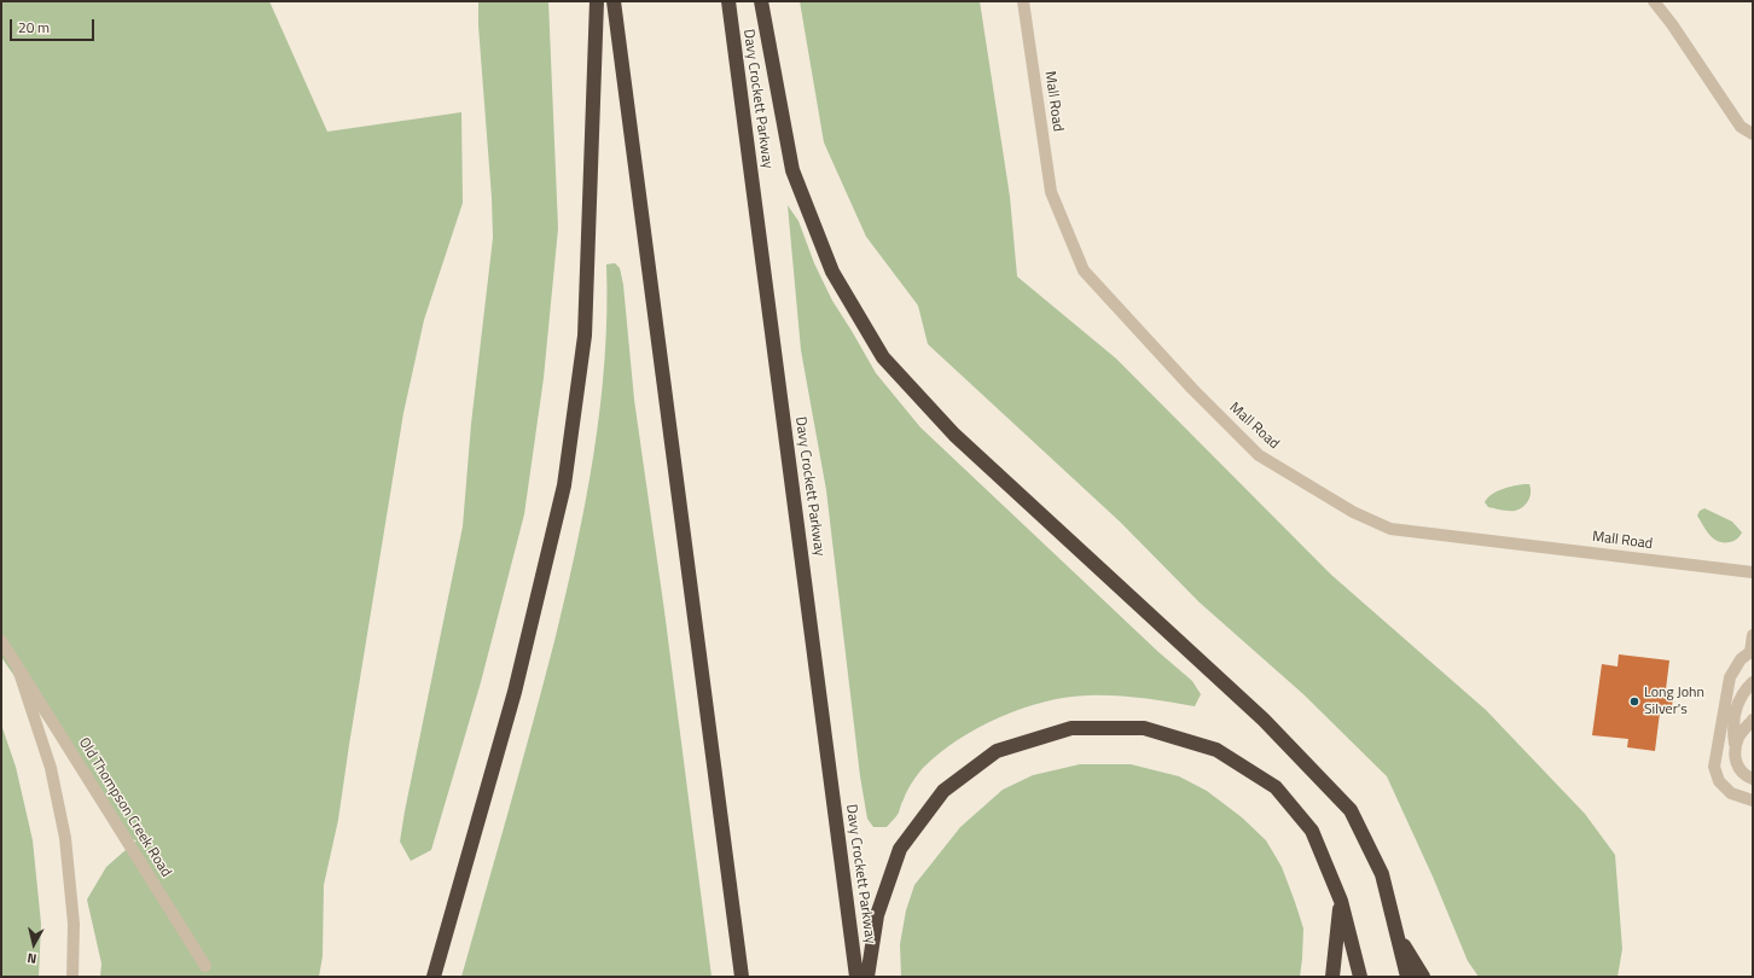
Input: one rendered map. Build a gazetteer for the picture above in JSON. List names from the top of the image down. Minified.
{"streets":{"highway":["Davy Crockett Parkway"],"street":["Mall Road","Old Thompson Creek Road"]},"places":["Long John Silver's"],"scale_bar":"20 m","north":"bottom"}
